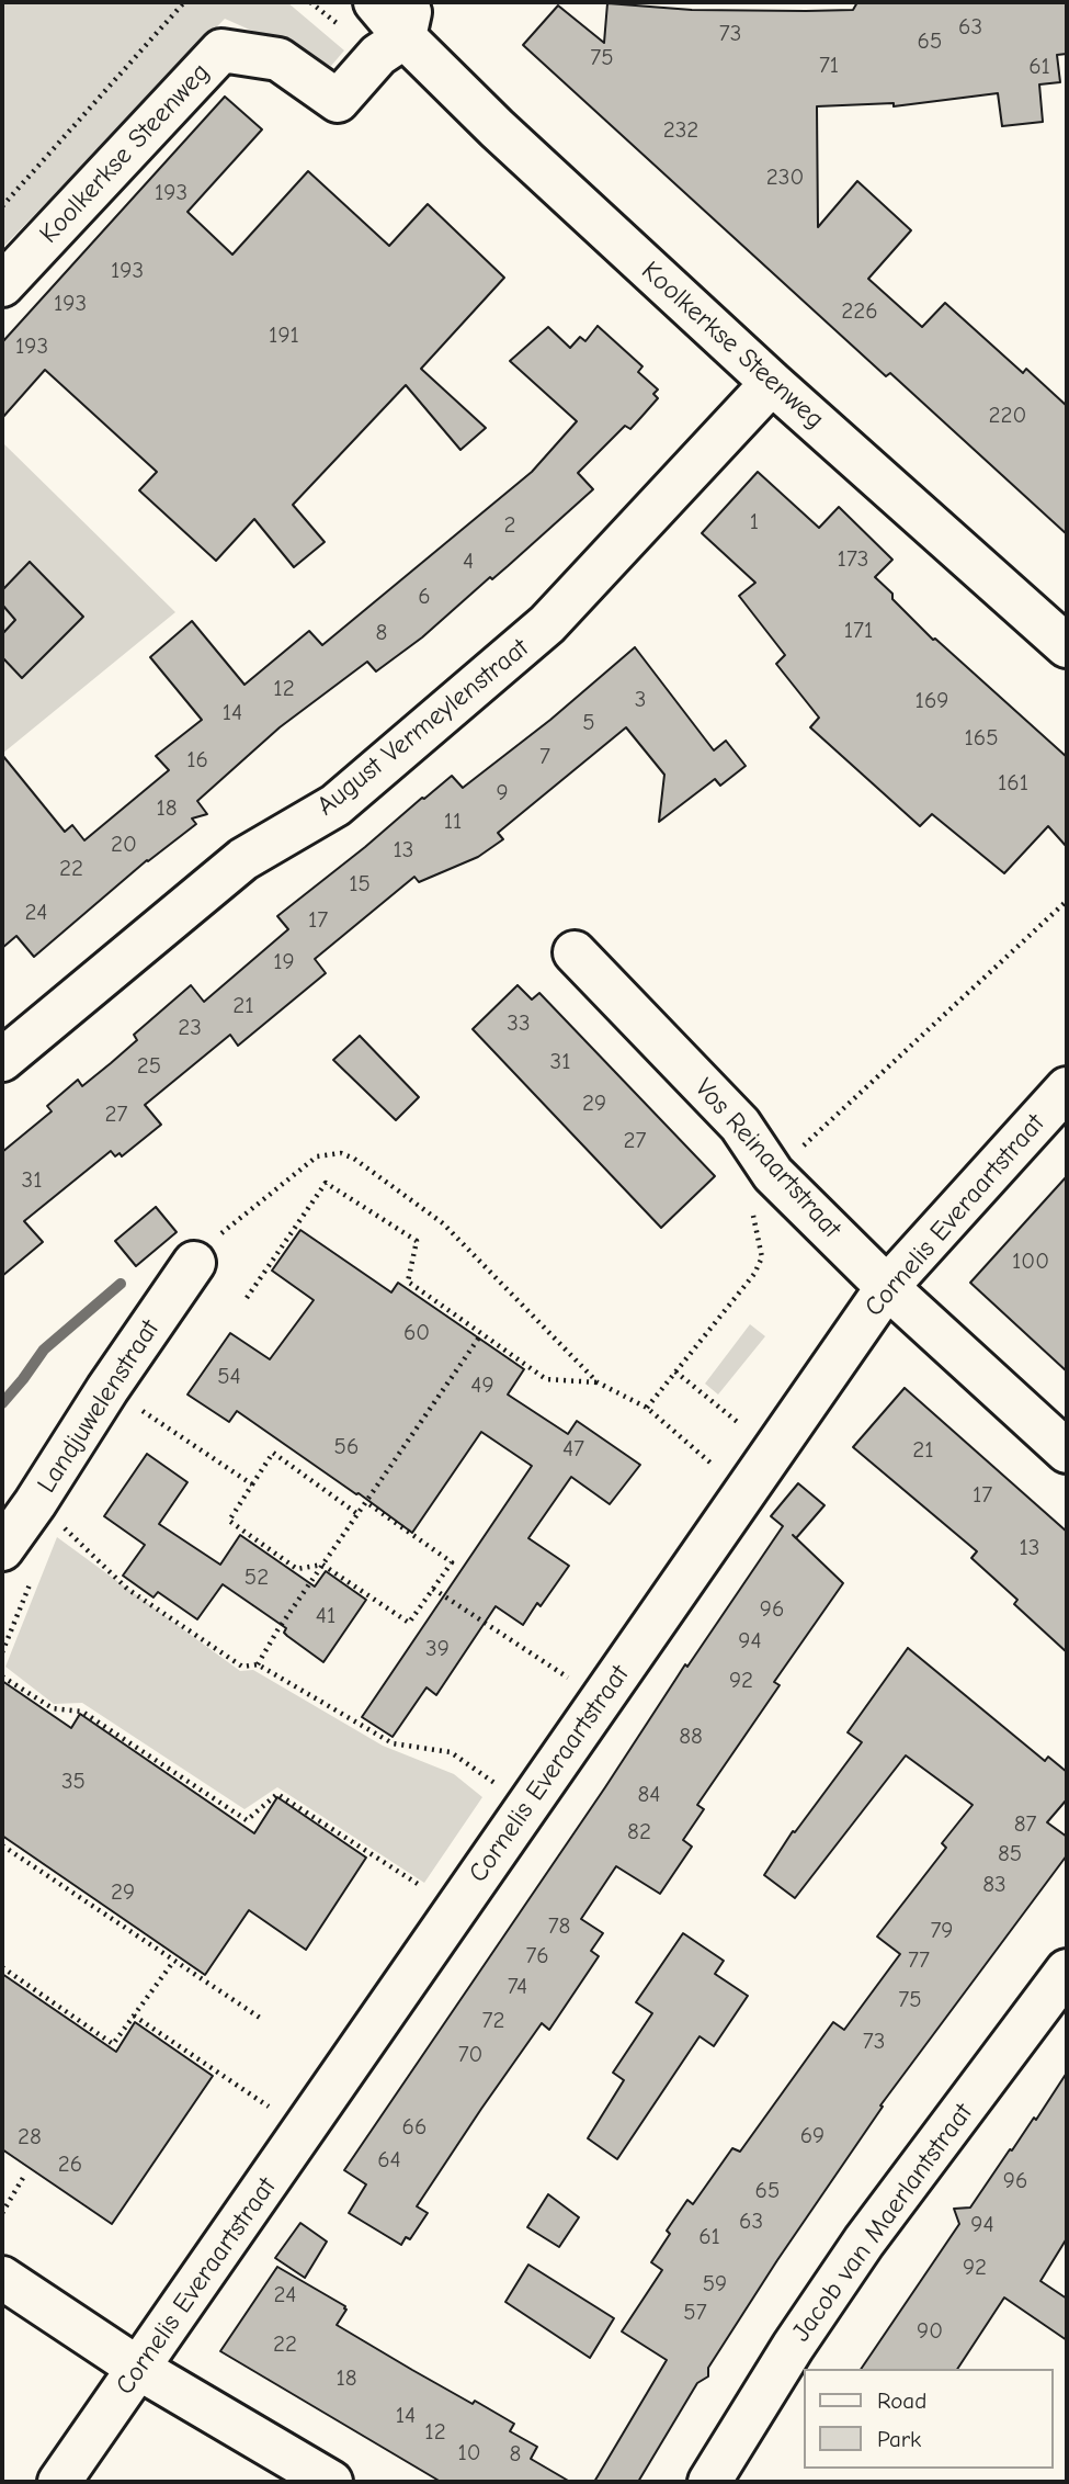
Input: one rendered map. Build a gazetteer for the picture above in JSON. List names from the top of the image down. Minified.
{"streets":{"street":["Koolkerkse Steenweg","August Vermeylenstraat","Vos Reinaartstraat","Cornelis Everaartstraat","Landjuwelenstraat","Jacob van Maerlantstraat"]},"crossings":[["Koolkerkse Steenweg","August Vermeylenstraat"],["Vos Reinaartstraat","Cornelis Everaartstraat"]],"house_numbers":["63","73","65","75","71","61","232","230","193","193","193","226","191","193","220","1","2","173","4","6","171","8","12","3","169","14","5","165","7","16","161","9","18","11","20","13","22","15","24","17","19","21","33","23","31","25","29","27","27","31","100","60","54","49","56","47","21","17","13","52","96","41","94","39","92","88","35","84","87","82","85","83","29","78","79","76","77","74","75","72","73","70","66","69","28","64","26","96","65","63","94","61","92","59","24","57","90","22","18","14","12","10","8"],"legend":["Road","Park"]}
